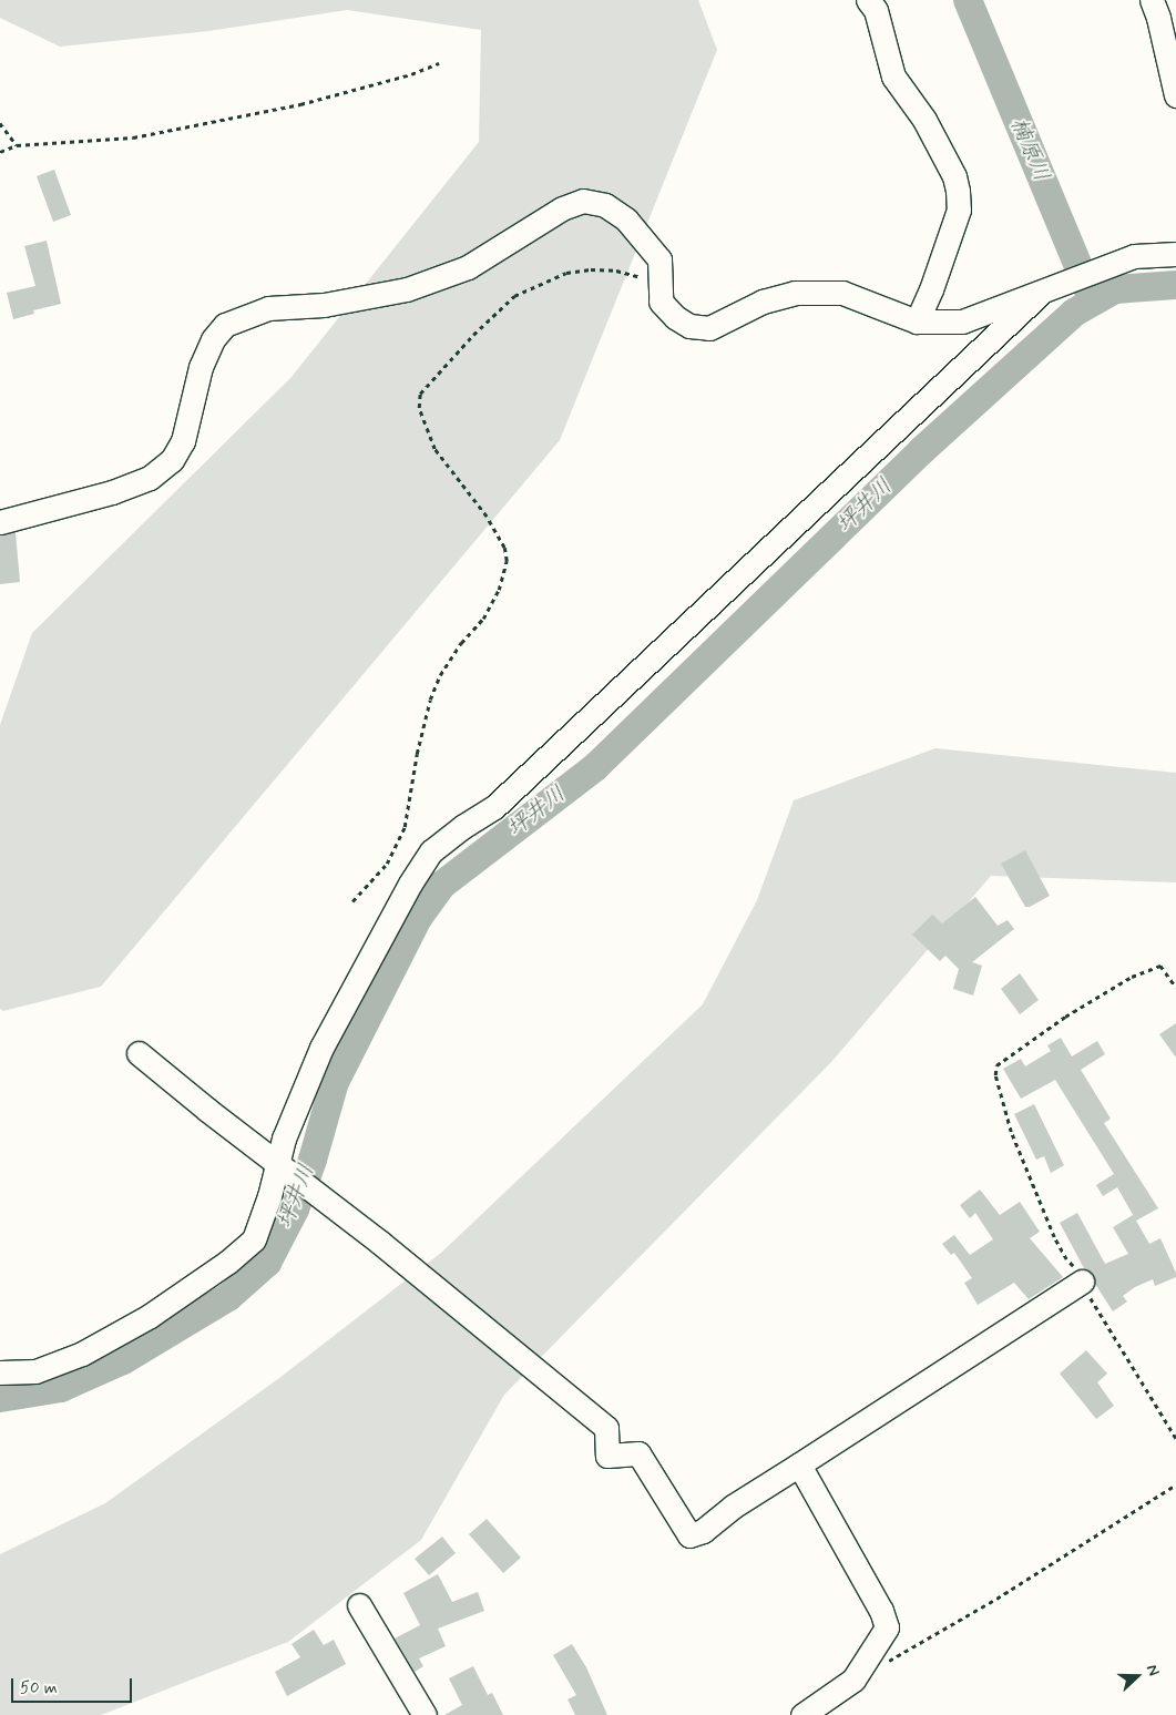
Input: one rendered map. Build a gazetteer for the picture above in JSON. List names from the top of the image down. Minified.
{"water":["楠原川","坪井川"],"scale_bar":"50 m","north":"right"}
